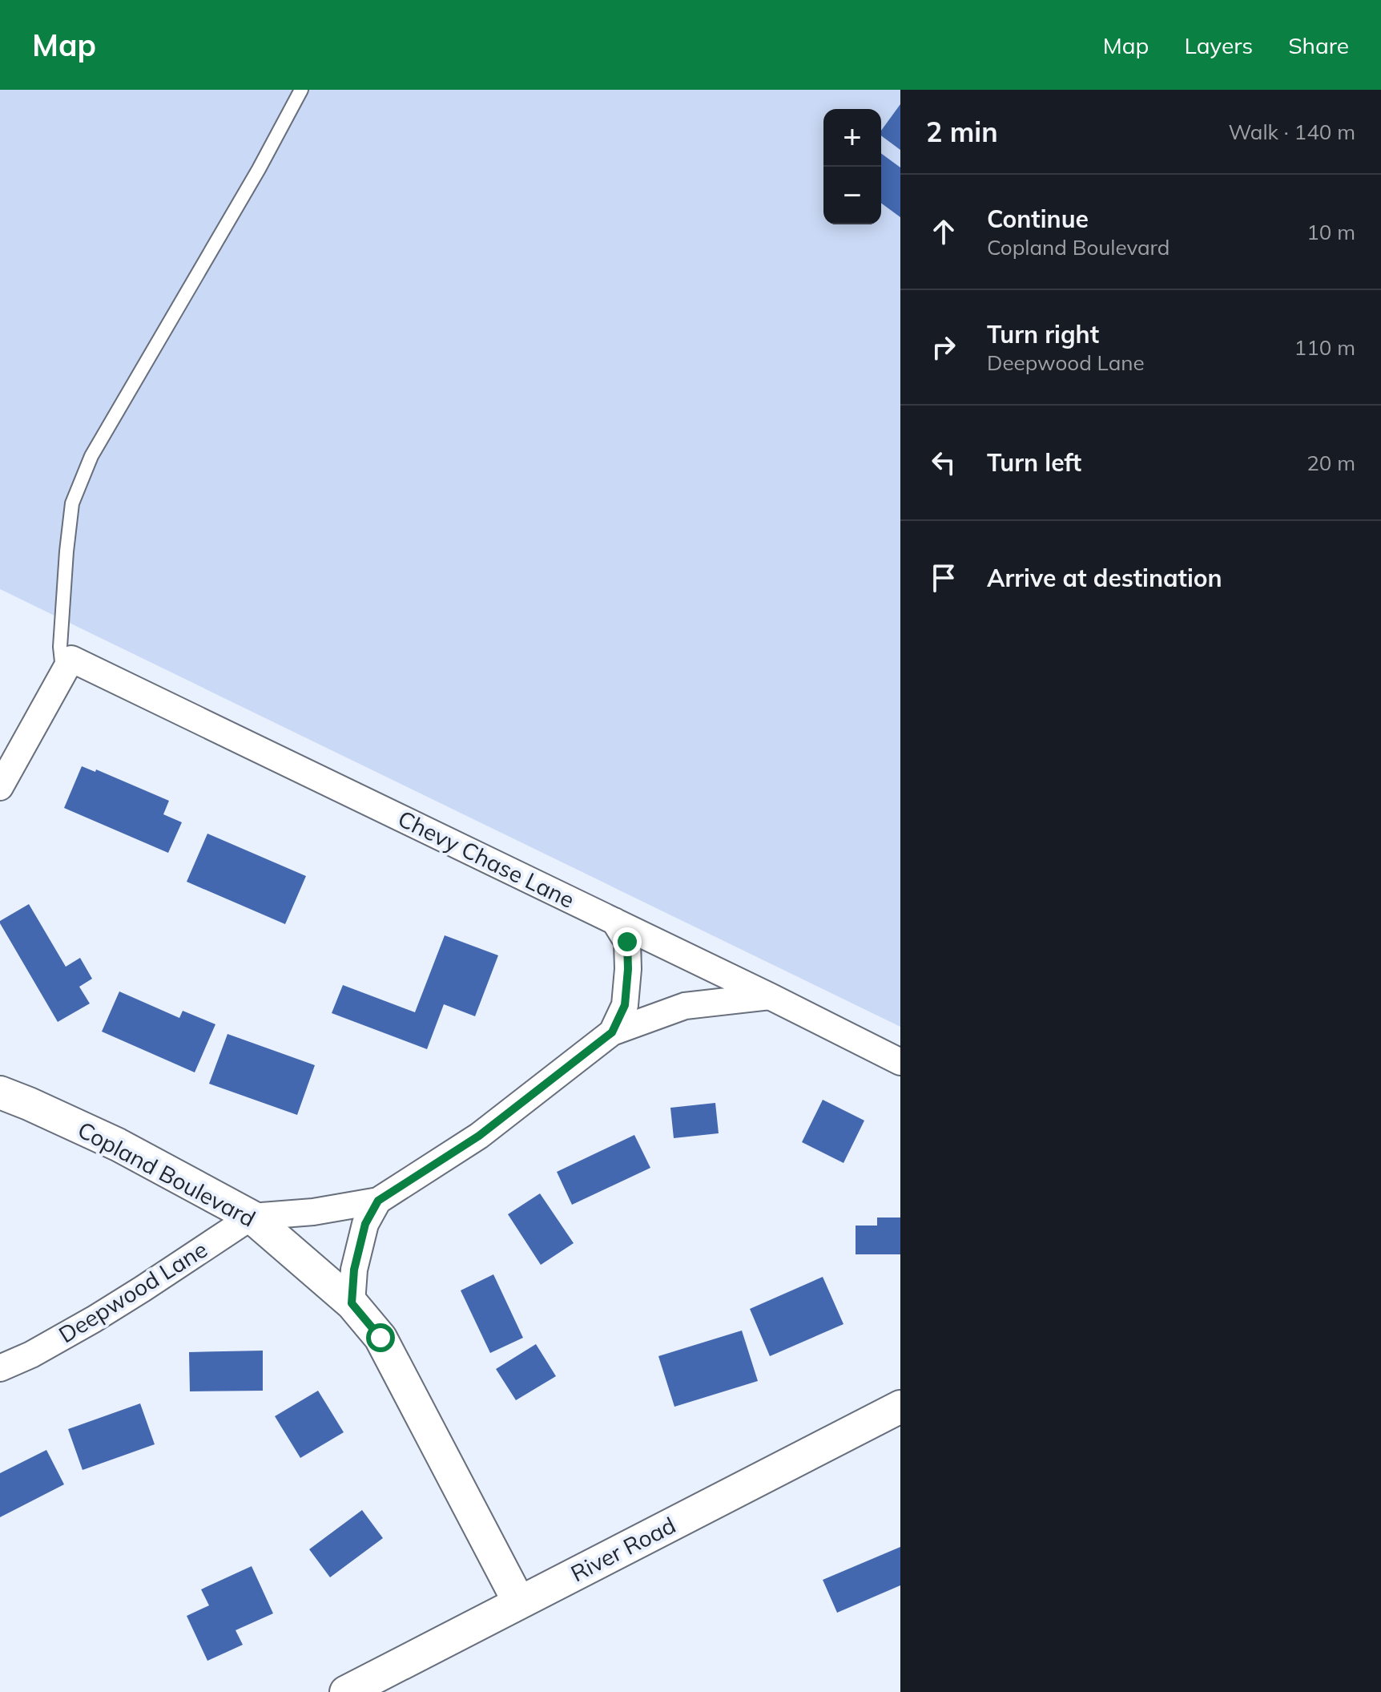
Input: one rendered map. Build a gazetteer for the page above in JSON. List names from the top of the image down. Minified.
{"streets":{"street":["Chevy Chase Lane","Copland Boulevard","Deepwood Lane","River Road"]},"crossings":[["Chevy Chase Lane","Deepwood Lane"],["Copland Boulevard","Deepwood Lane"],["Copland Boulevard","River Road"]],"page":{"header":"Map","nav":["Map","Layers","Share"],"heading":["2 min","Walk · 140 m"],"map_buttons":["+","−"],"list":[["Continue","Copland Boulevard","10 m"],["Turn right","Deepwood Lane","110 m"],["Turn left","20 m"],"Arrive at destination"]}}
